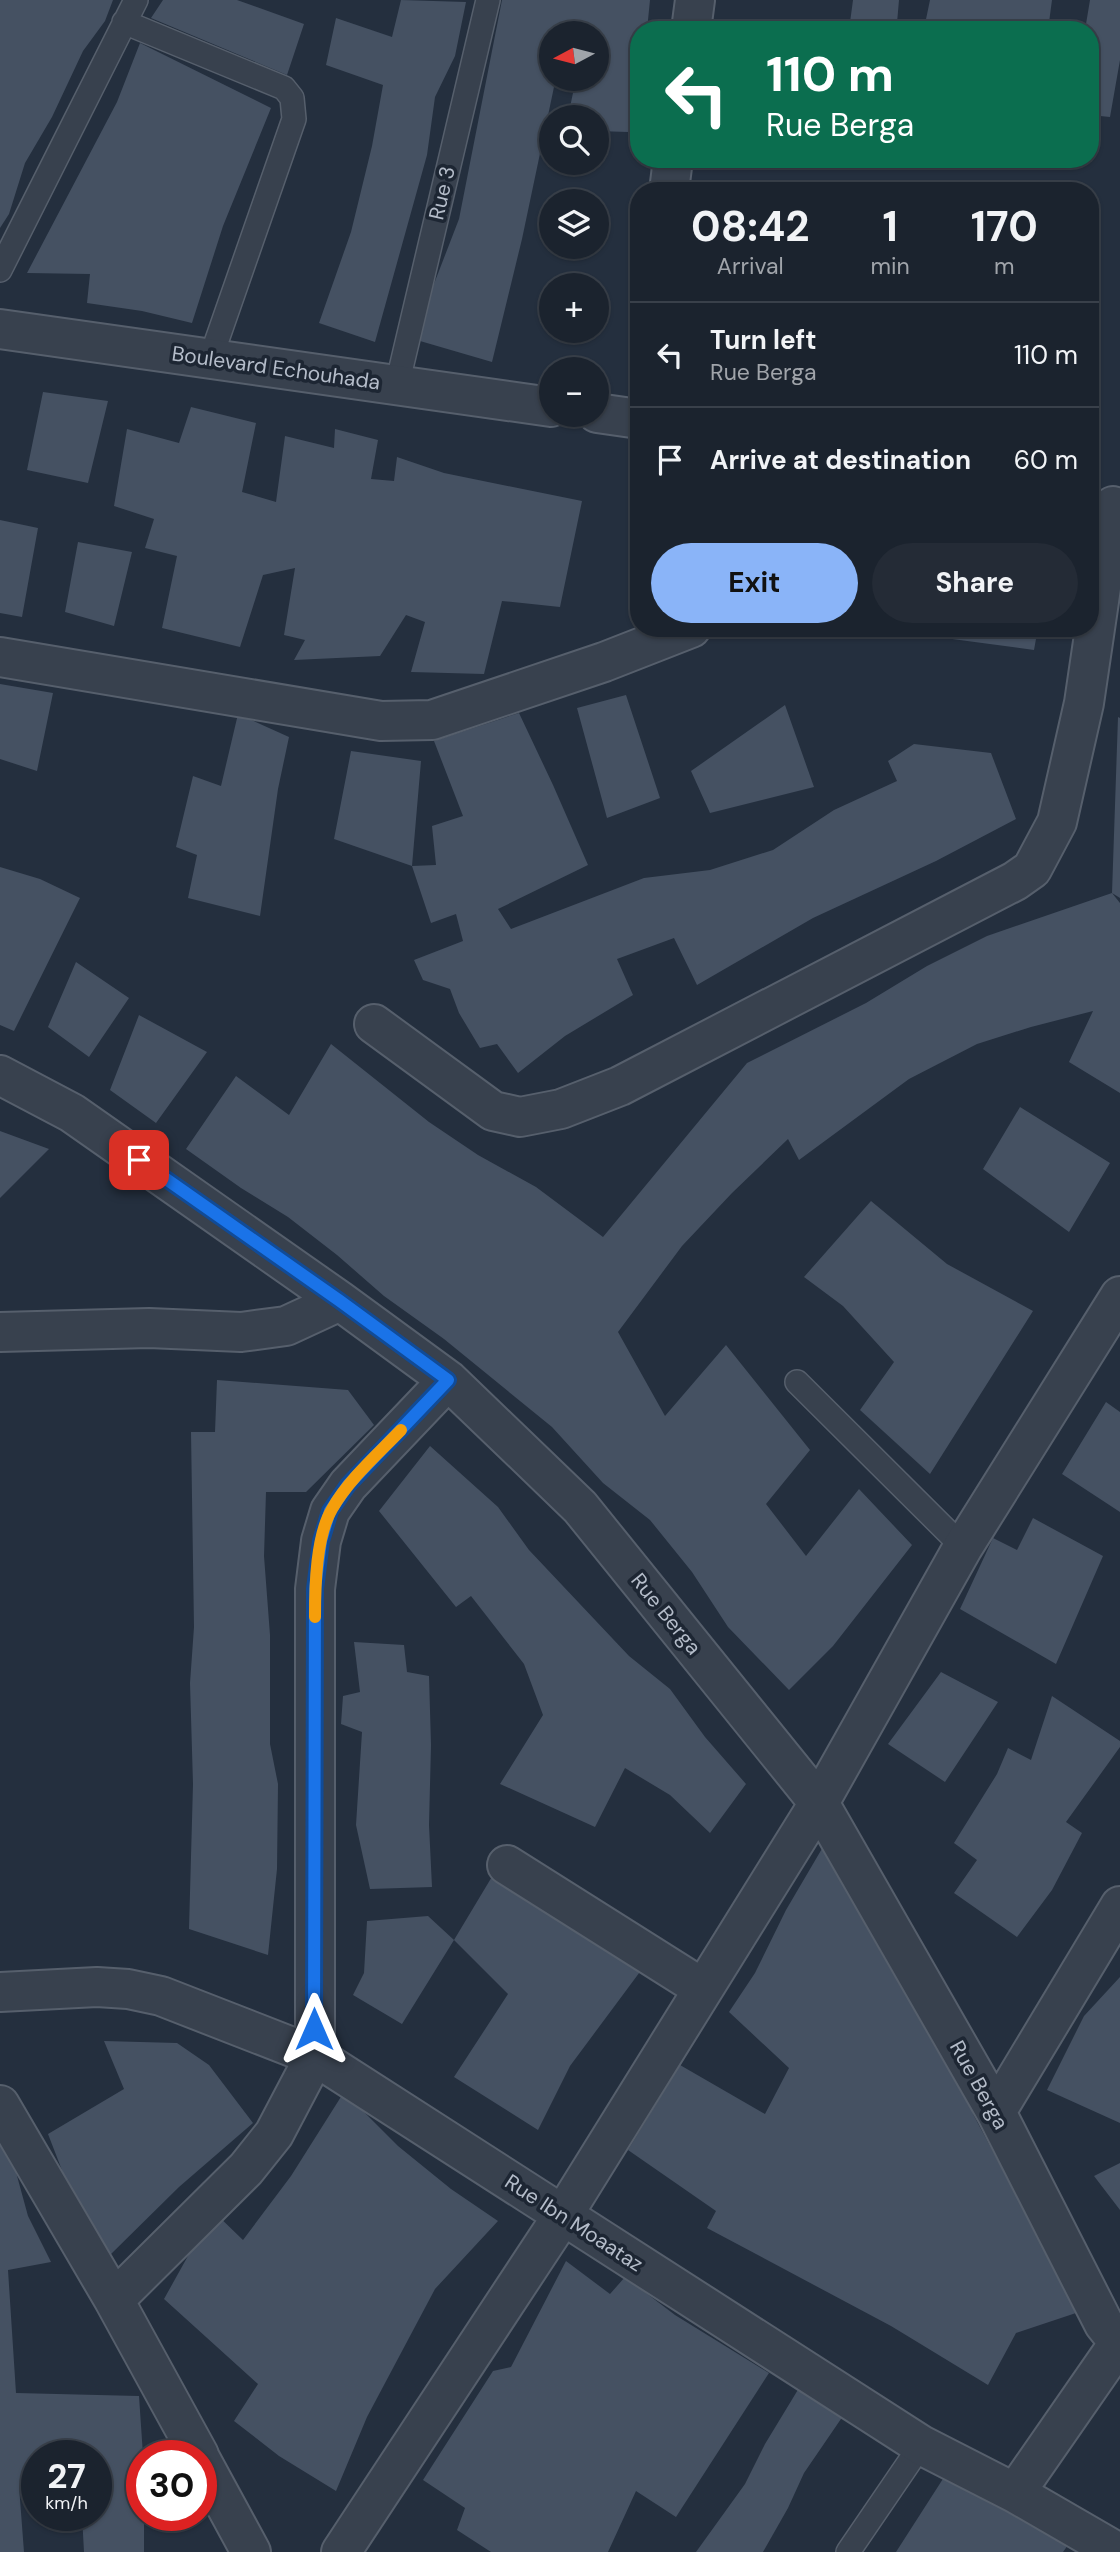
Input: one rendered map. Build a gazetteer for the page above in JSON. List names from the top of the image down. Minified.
{"streets":{"street":["Boulevard Echouhada","Rue Berga","Rue Ibn Moaataz"],"lane":["Rue 3"]},"crossings":[["Rue 3","Boulevard Echouhada"]],"north":"left","page":{"map_buttons":["+","−"],"turn":["110 m","Rue Berga"],"eta":["08:42","Arrival","1","min","170","m"],"list":[{"name":"Turn left","note":"Rue Berga","value":"110 m"},{"name":"Arrive at destination","value":"60 m"}],"buttons":["Exit","Share"],"speed":"27 km/h","limit":"30"}}
